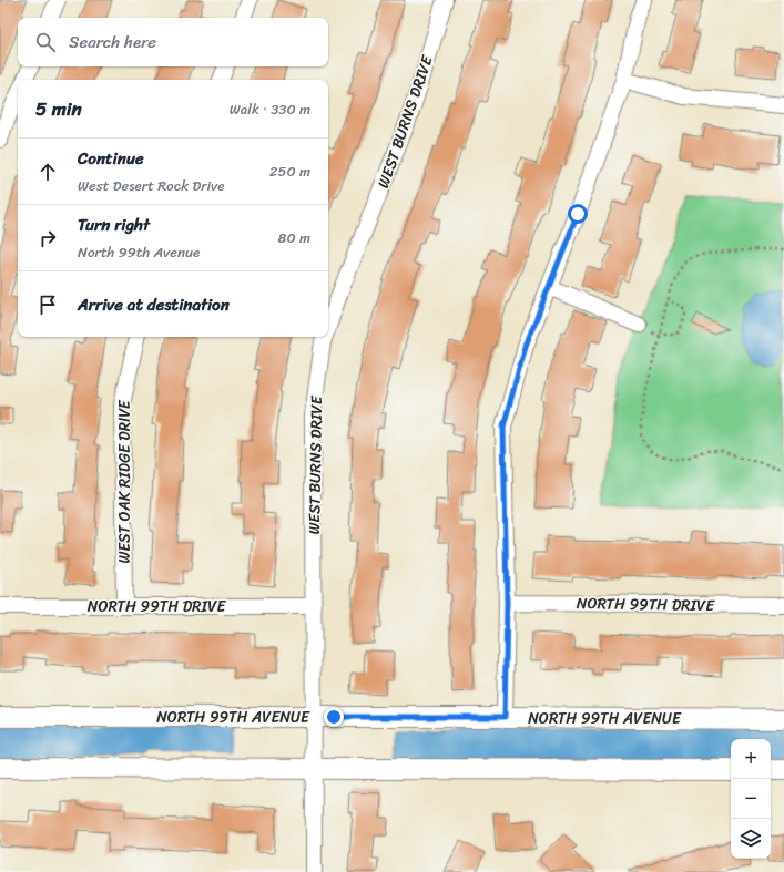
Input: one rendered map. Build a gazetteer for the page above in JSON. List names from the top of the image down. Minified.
{"streets":{"main road":["NORTH 99TH AVENUE"],"street":["WEST BURNS DRIVE","WEST OAK RIDGE DRIVE","NORTH 99TH DRIVE"]},"crossings":[["WEST BURNS DRIVE","NORTH 99TH DRIVE"],["WEST BURNS DRIVE","NORTH 99TH AVENUE"],["WEST OAK RIDGE DRIVE","NORTH 99TH DRIVE"]],"page":{"search":"Search here","heading":["5 min","Walk · 330 m"],"list":[["Continue","West Desert Rock Drive","250 m"],["Turn right","North 99th Avenue","80 m"],"Arrive at destination"],"map_buttons":["+","−"]}}
